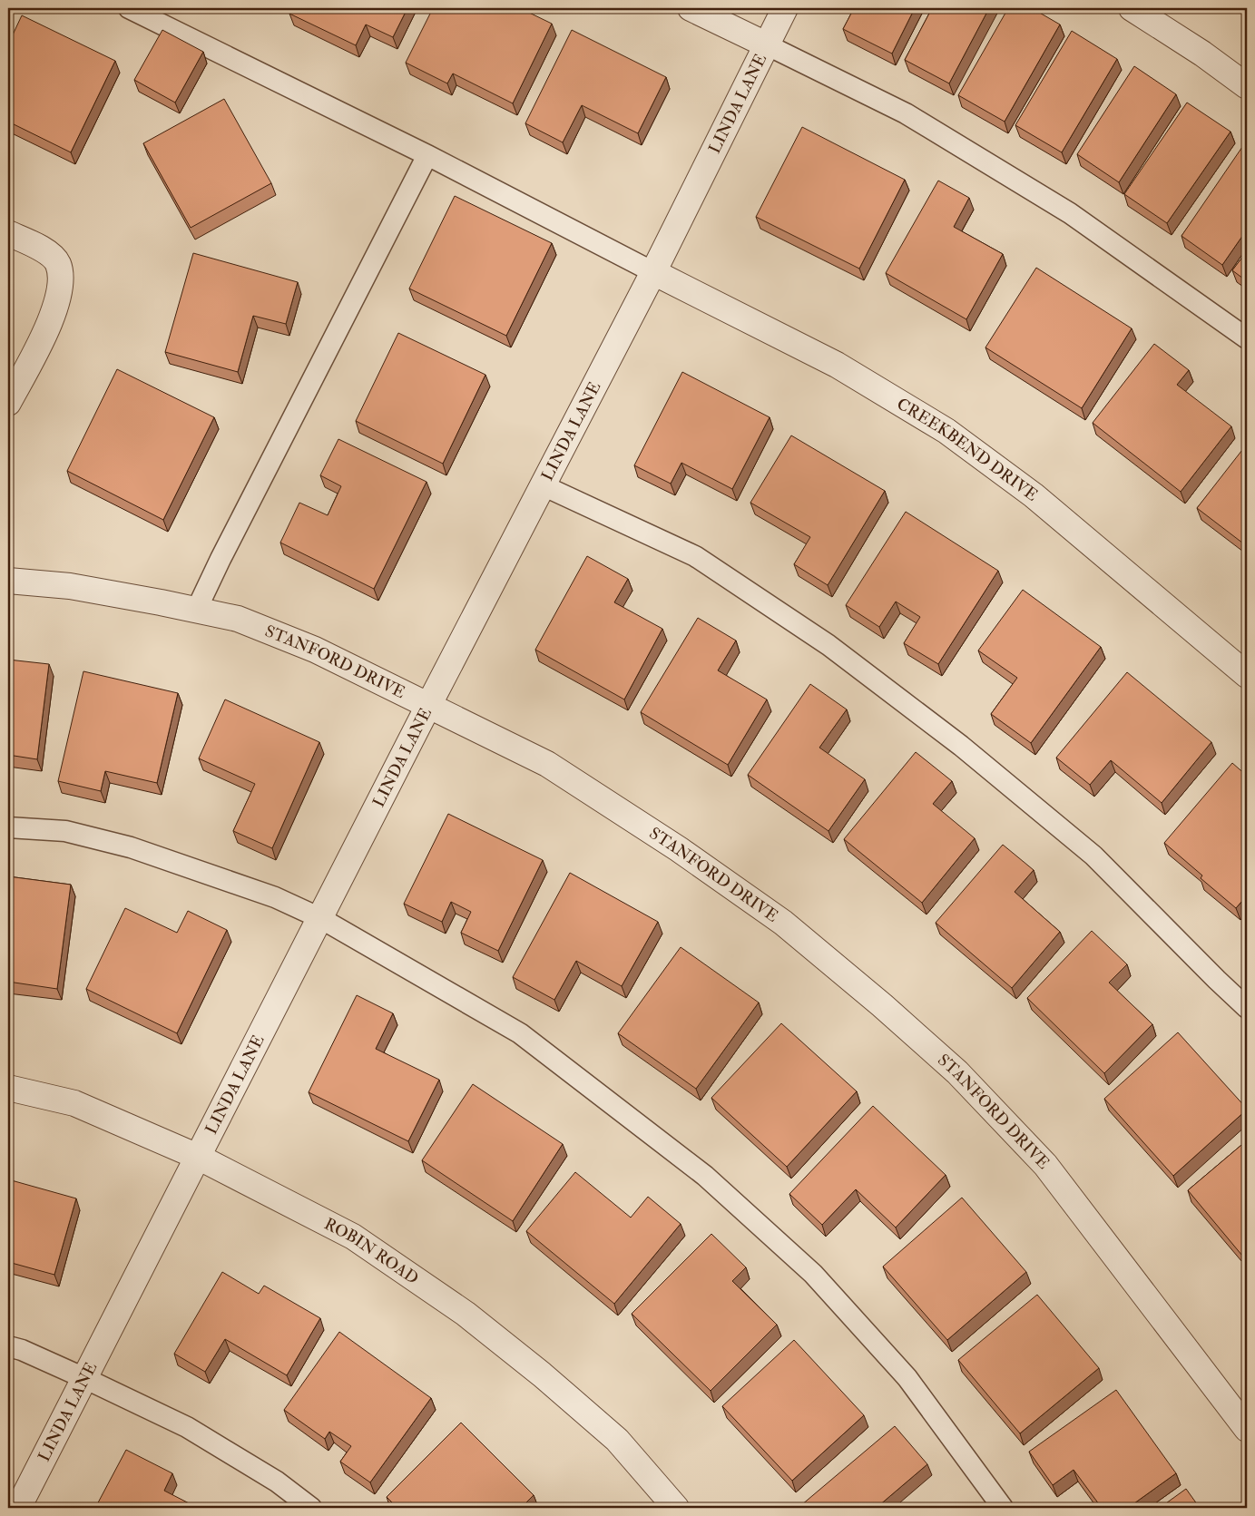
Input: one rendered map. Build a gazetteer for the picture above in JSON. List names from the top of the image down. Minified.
{"streets":{"street":["LINDA LANE","CREEKBEND DRIVE","STANFORD DRIVE","ROBIN ROAD"]},"crossings":[["LINDA LANE","CREEKBEND DRIVE"],["LINDA LANE","STANFORD DRIVE"],["LINDA LANE","ROBIN ROAD"]]}
